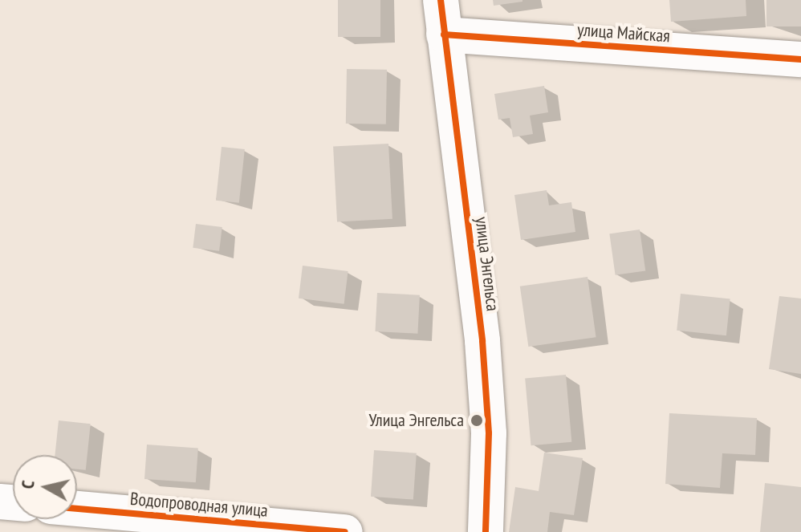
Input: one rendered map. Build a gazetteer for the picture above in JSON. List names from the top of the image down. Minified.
{"streets":{"street":["улица Майская","улица Энгельса","Водопроводная улица"]},"crossings":[["улица Майская","улица Энгельса"]],"places":["Улица Энгельса"],"north":"left"}
